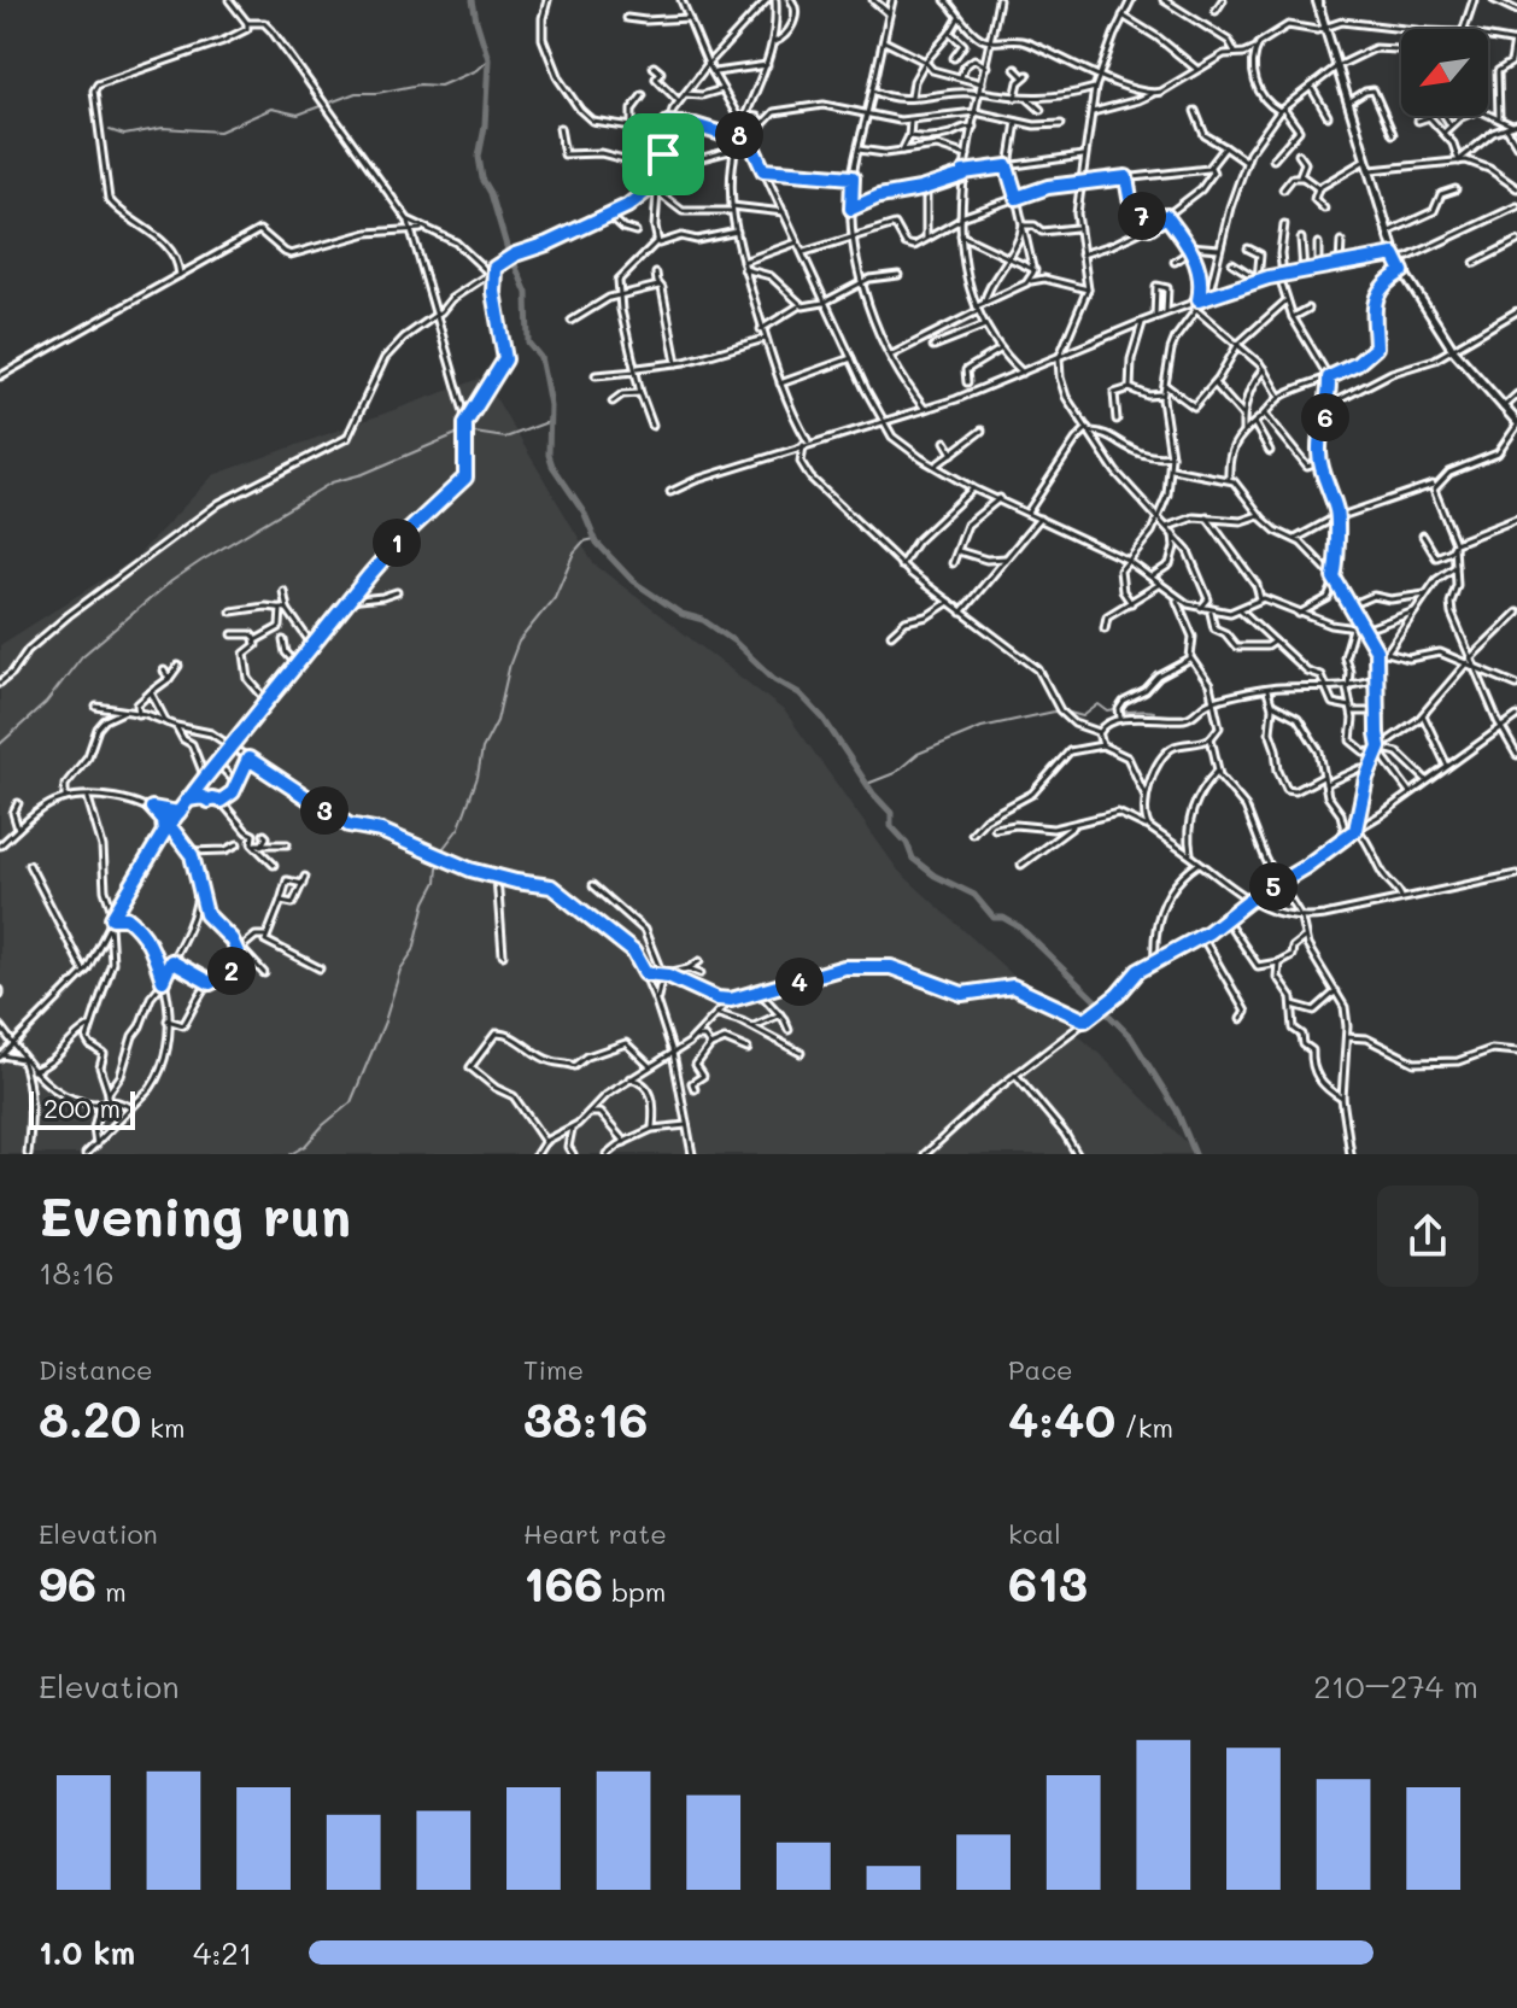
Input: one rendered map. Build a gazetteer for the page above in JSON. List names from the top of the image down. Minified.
{"scale_bar":"200 m","north":"bottom left","page":{"pins":["8","7","6","1","3","5","2","4"],"scale":"200 m","heading":["Evening run","18:16"],"stats":[["Distance","8.20 km"],["Time","38:16"],["Pace","4:40 /km"],["Elevation","96 m"],["Heart rate","166 bpm"],["kcal","613"]],"chart":["Elevation","210–274 m"],"list":[{"name":"1.0 km","note":"4:21"}]}}
